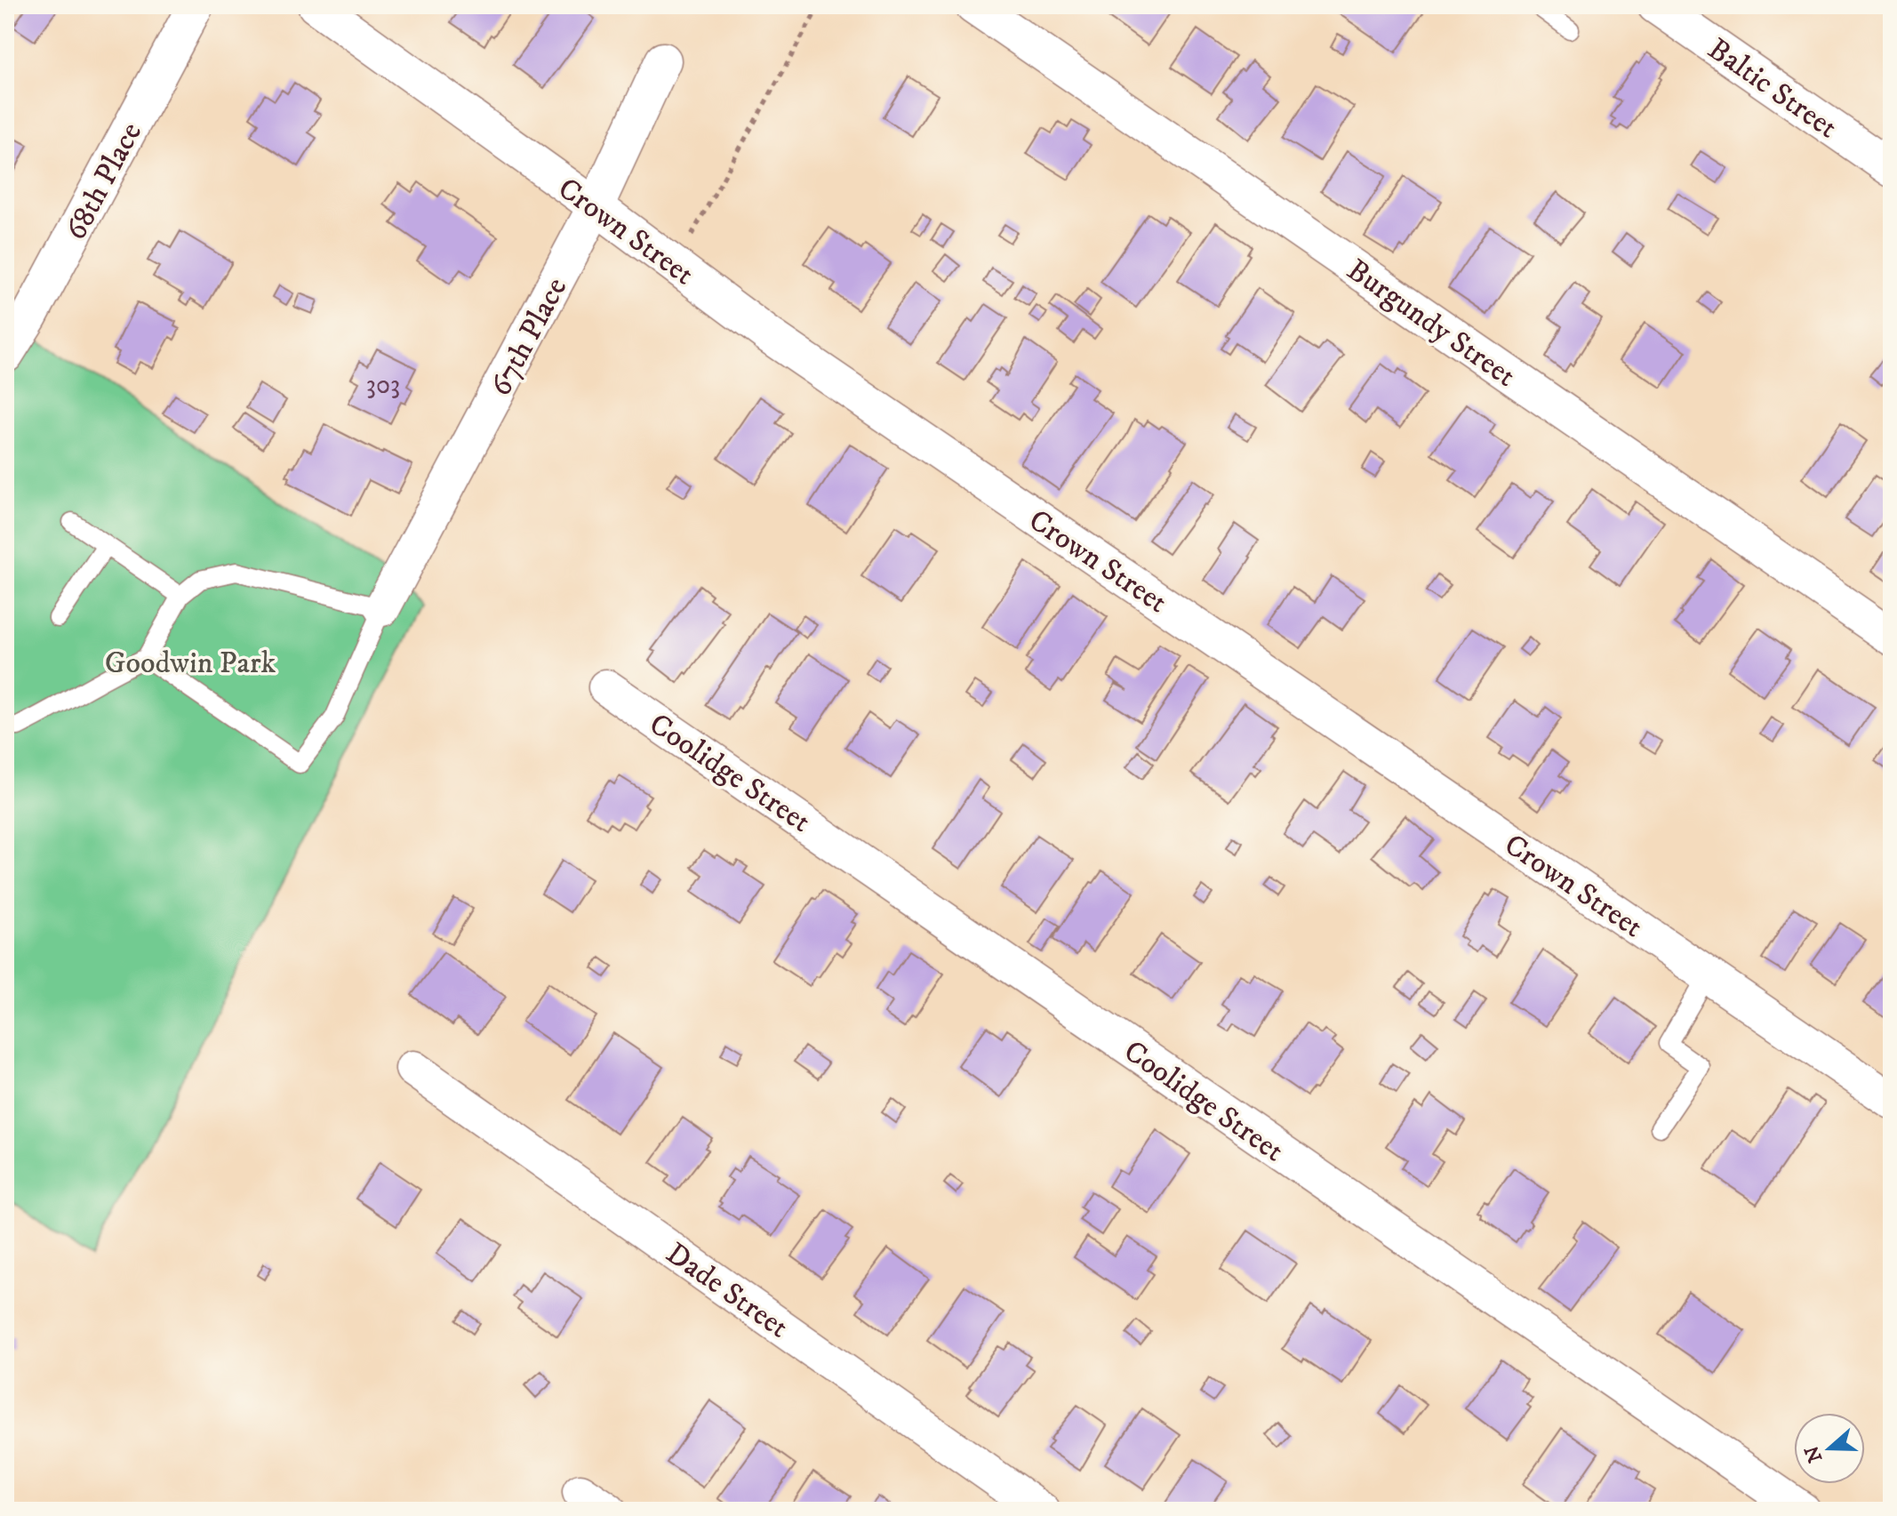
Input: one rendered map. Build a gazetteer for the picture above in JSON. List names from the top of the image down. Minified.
{"streets":{"street":["Baltic Street","68th Place","Crown Street","Burgundy Street","67th Place","Coolidge Street","Dade Street"]},"crossings":[["Crown Street","67th Place"]],"parks":["Goodwin Park"],"house_numbers":["303"],"north":"left"}
